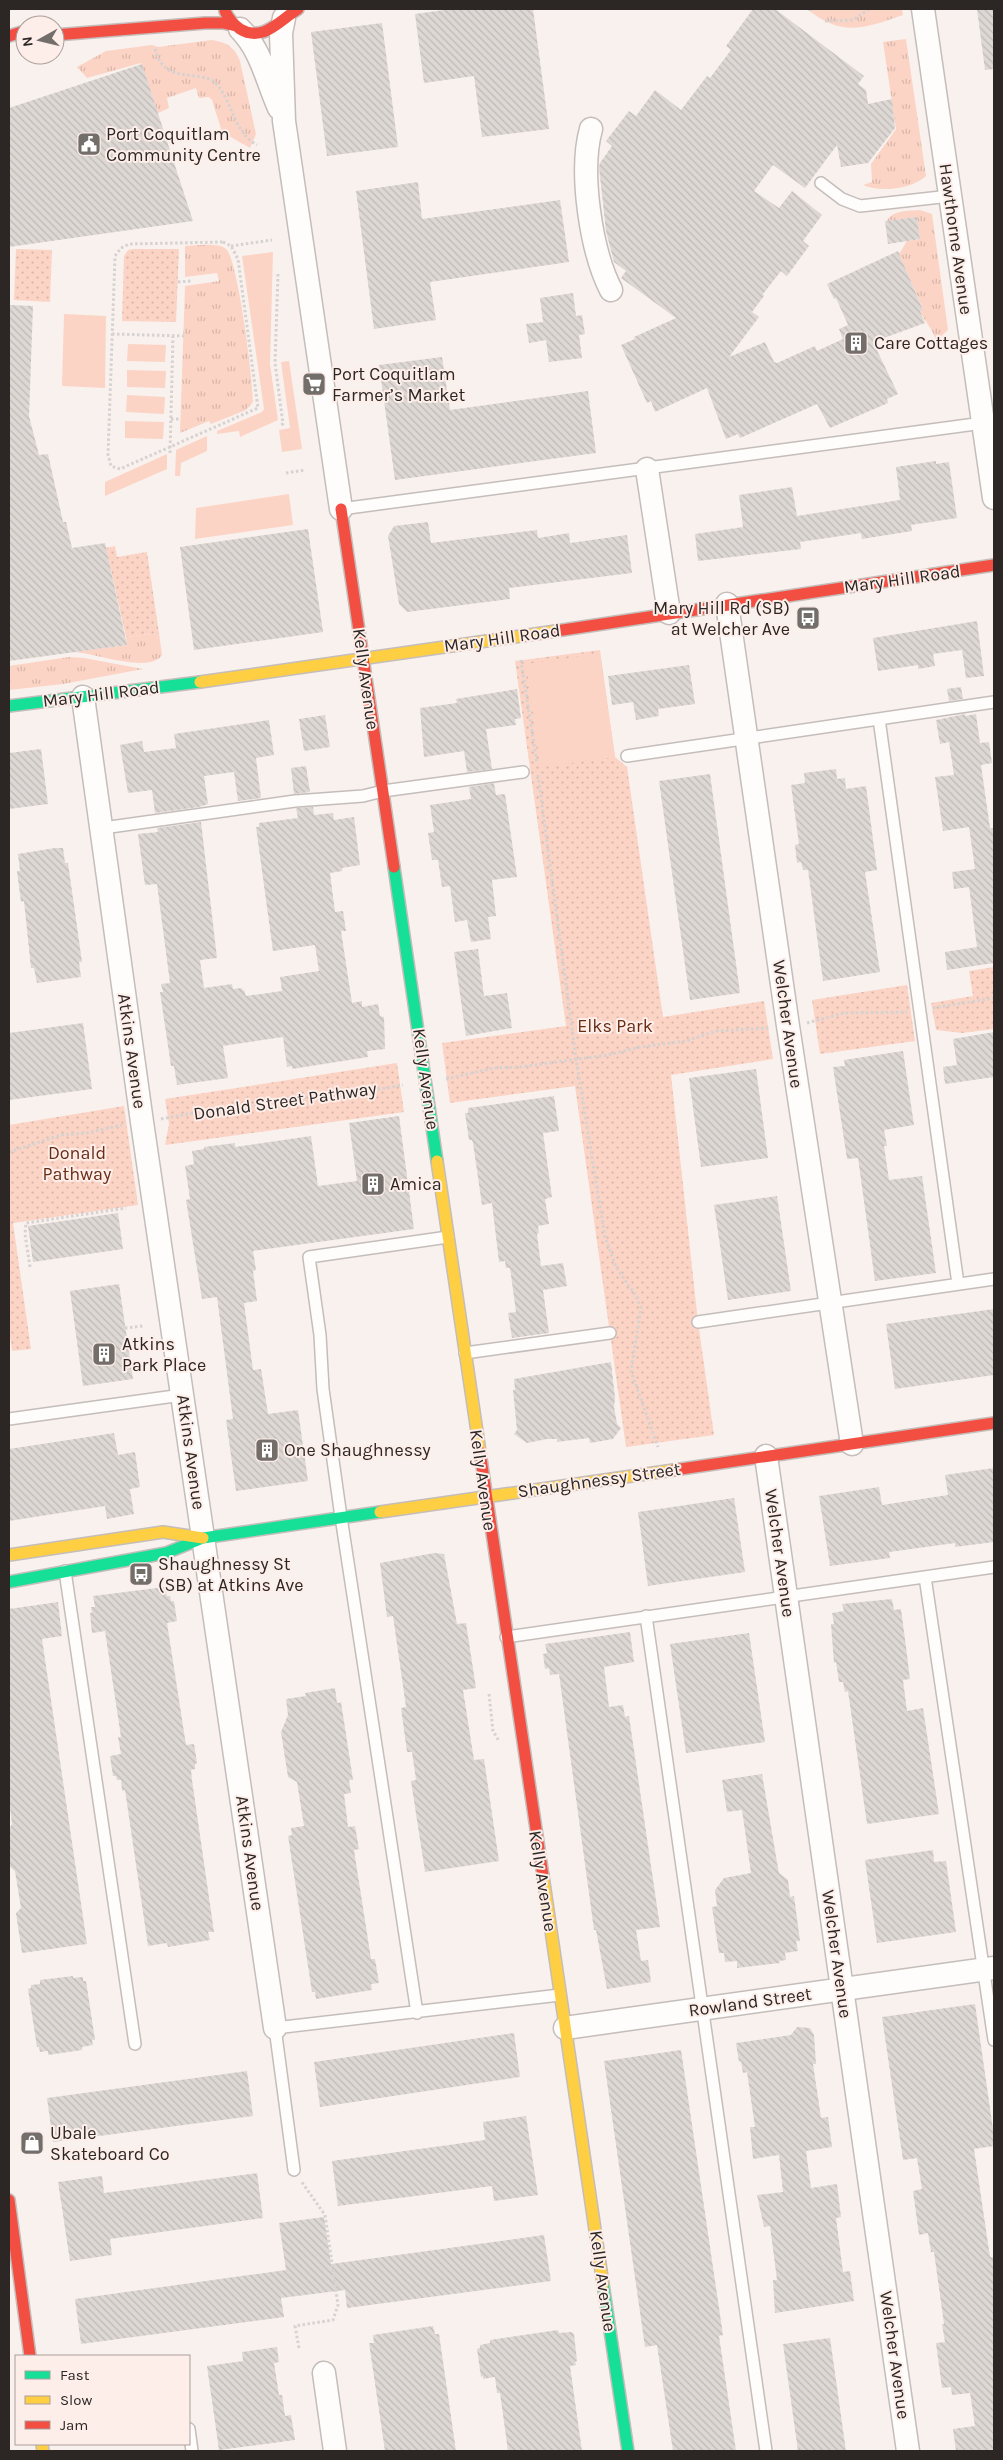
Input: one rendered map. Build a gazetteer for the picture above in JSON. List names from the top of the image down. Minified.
{"streets":{"street":["Hawthorne Avenue","Mary Hill Road","Kelly Avenue","Welcher Avenue","Atkins Avenue","Shaughnessy Street","Rowland Street"],"path":["Donald Street Pathway"]},"crossings":[["Mary Hill Road","Kelly Avenue"],["Mary Hill Road","Welcher Avenue"],["Mary Hill Road","Atkins Avenue"],["Kelly Avenue","Shaughnessy Street"],["Kelly Avenue","Rowland Street"],["Welcher Avenue","Shaughnessy Street"],["Welcher Avenue","Rowland Street"],["Atkins Avenue","Shaughnessy Street"]],"parks":["Elks Park","Donald Pathway"],"places":{"public building":["Port Coquitlam Community Centre"],"building":["Care Cottages","Amica","Atkins Park Place","One Shaughnessy"],"supermarket":["Port Coquitlam Farmer’s Market"],"bus stop":["Mary Hill Rd (SB) at Welcher Ave","Shaughnessy St (SB) at Atkins Ave"],"shop":["Ubale Skateboard Co"]},"legend":["Fast","Slow","Jam"],"north":"left"}
